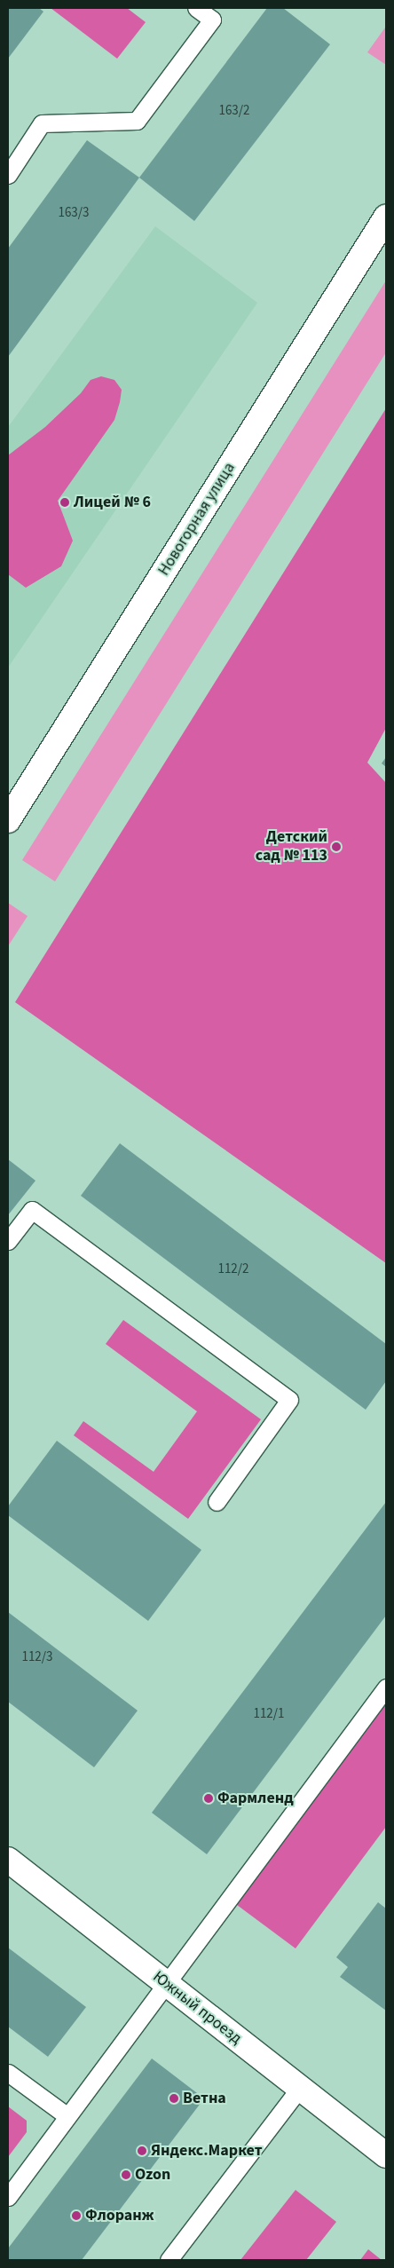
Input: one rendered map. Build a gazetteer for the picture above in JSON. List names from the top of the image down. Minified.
{"streets":{"street":["Новогорная улица","Южный проезд"]},"places":["Лицей № 6","Детский сад № 113","Фармленд","Ветна","Яндекс.Маркет","Ozon","Флоранж"],"house_numbers":["163/2","163/3","112/2","112/3","112/1"]}
